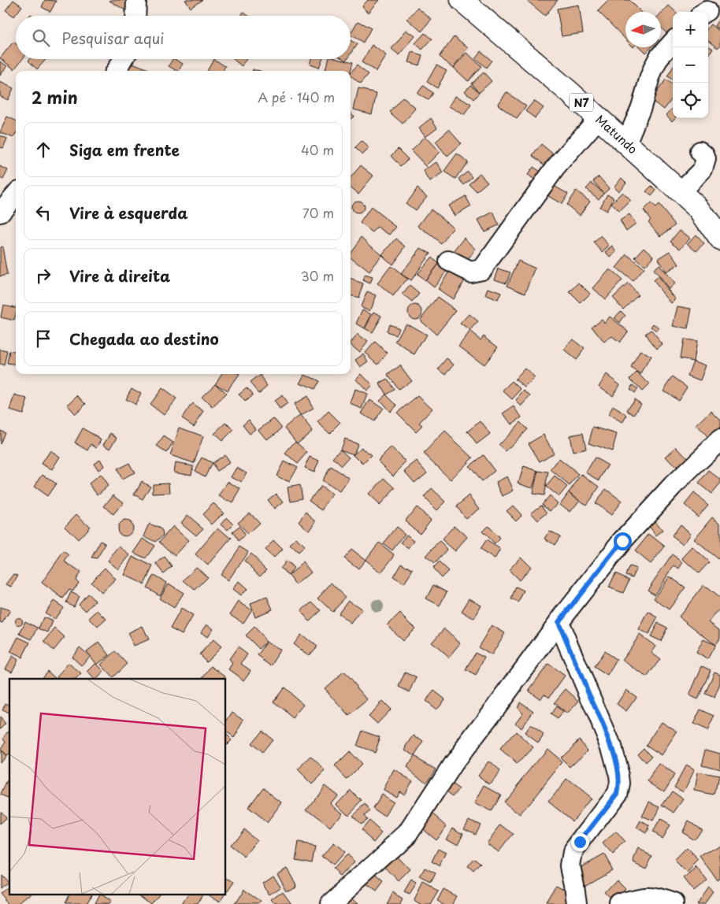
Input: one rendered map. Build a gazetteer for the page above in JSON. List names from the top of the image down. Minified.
{"streets":{"main road":["N7","Matundo"]},"crossings":[["N7","Matundo"]],"north":"left","page":{"map_buttons":["+","−"],"search":"Pesquisar aqui","heading":["2 min","A pé · 140 m"],"list":[["Siga em frente","40 m"],["Vire à esquerda","70 m"],["Vire à direita","30 m"],"Chegada ao destino"]}}
